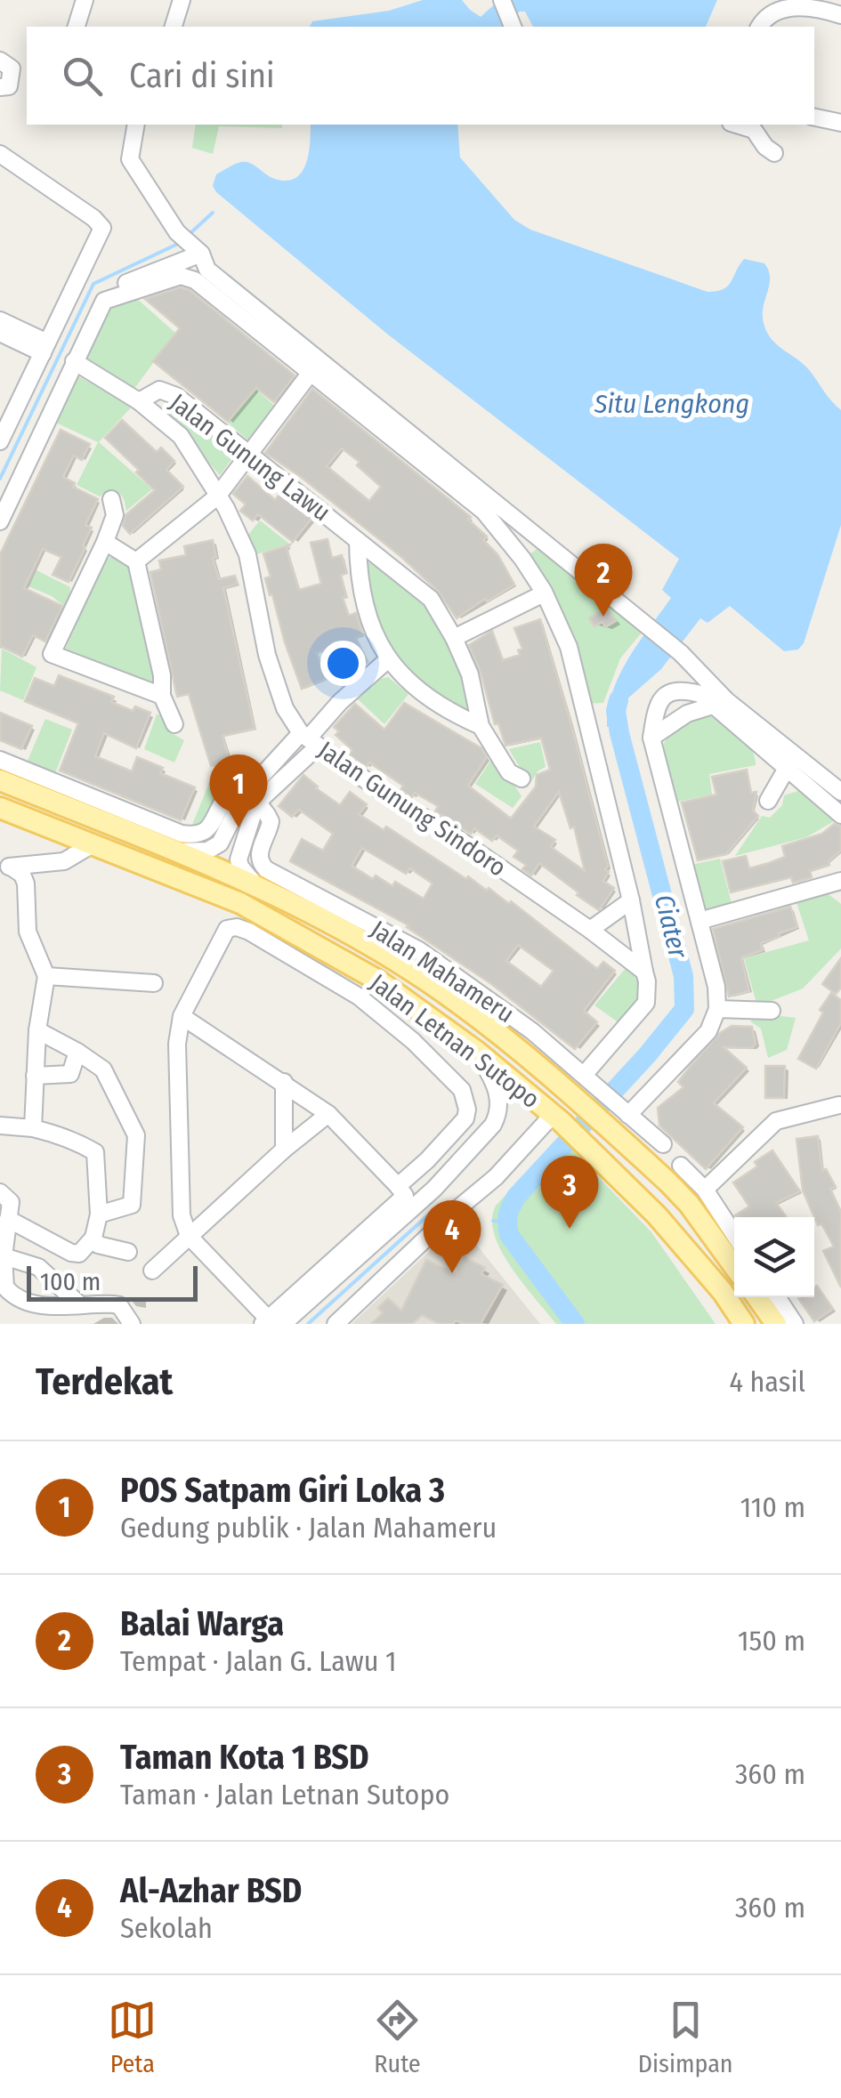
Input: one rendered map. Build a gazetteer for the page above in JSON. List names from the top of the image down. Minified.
{"streets":{"main road":["Jalan Letnan Sutopo"],"street":["Jalan Gunung Lawu","Jalan Gunung Sindoro","Jalan Mahameru"]},"crossings":[["Jalan Gunung Lawu","Jalan Gunung Sindoro"]],"water":["Situ Lengkong","Ciater"],"scale_bar":"100 m","page":{"search":"Cari di sini","pins":["2","1","3","4"],"scale":"100 m","heading":["Terdekat","4 hasil"],"list":[{"mark":"1","name":"POS Satpam Giri Loka 3","note":"Gedung publik · Jalan Mahameru","value":"110 m"},{"mark":"2","name":"Balai Warga","note":"Tempat · Jalan G. Lawu 1","value":"150 m"},{"mark":"3","name":"Taman Kota 1 BSD","note":"Taman · Jalan Letnan Sutopo","value":"360 m"},{"mark":"4","name":"Al-Azhar BSD","note":"Sekolah","value":"360 m"}],"nav":["Peta","Rute","Disimpan"]}}
